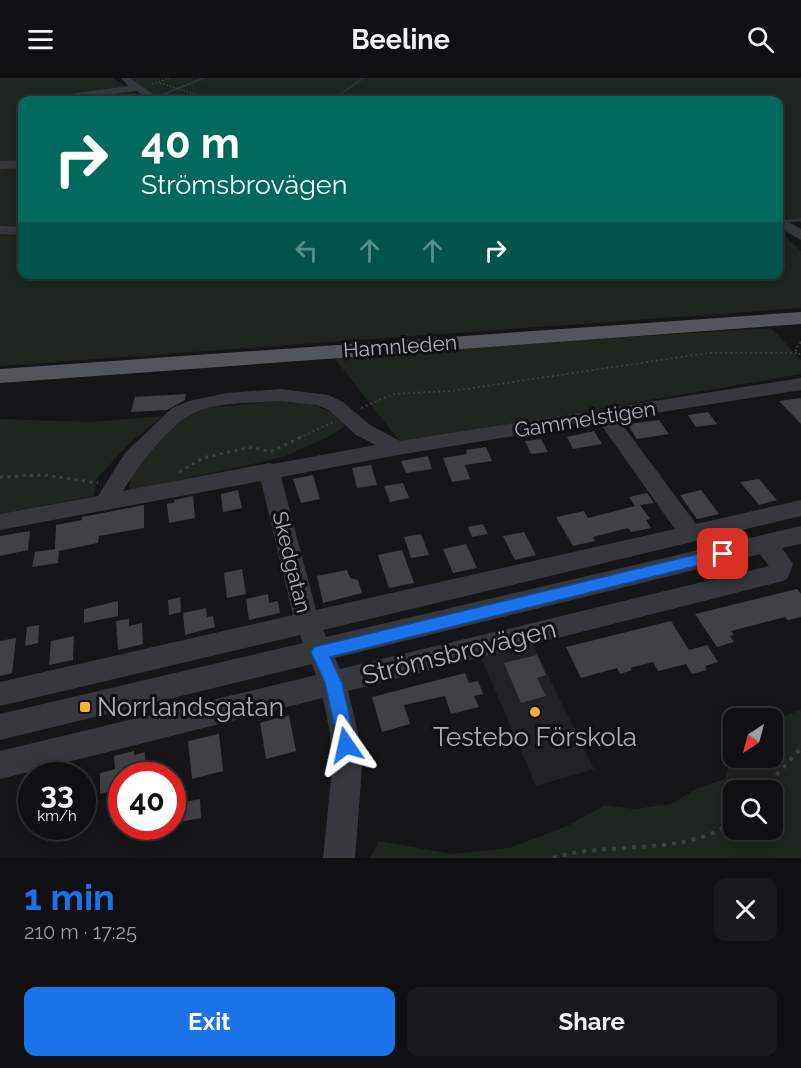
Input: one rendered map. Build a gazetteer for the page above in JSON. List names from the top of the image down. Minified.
{"streets":{"main road":["Hamnleden"],"street":["Gammelstigen","Skedgatan","Strömsbrovägen"]},"crossings":[["Gammelstigen","Skedgatan"],["Skedgatan","Strömsbrovägen"]],"places":{"transit":["Norrlandsgatan"],"other":["Testebo Förskola"]},"north":"bottom left","page":{"header":"Beeline","turn":["40 m","Strömsbrovägen"],"speed":"33 km/h","limit":"40","heading":["1 min","210 m · 17:25"],"buttons":["Exit","Share"]}}
